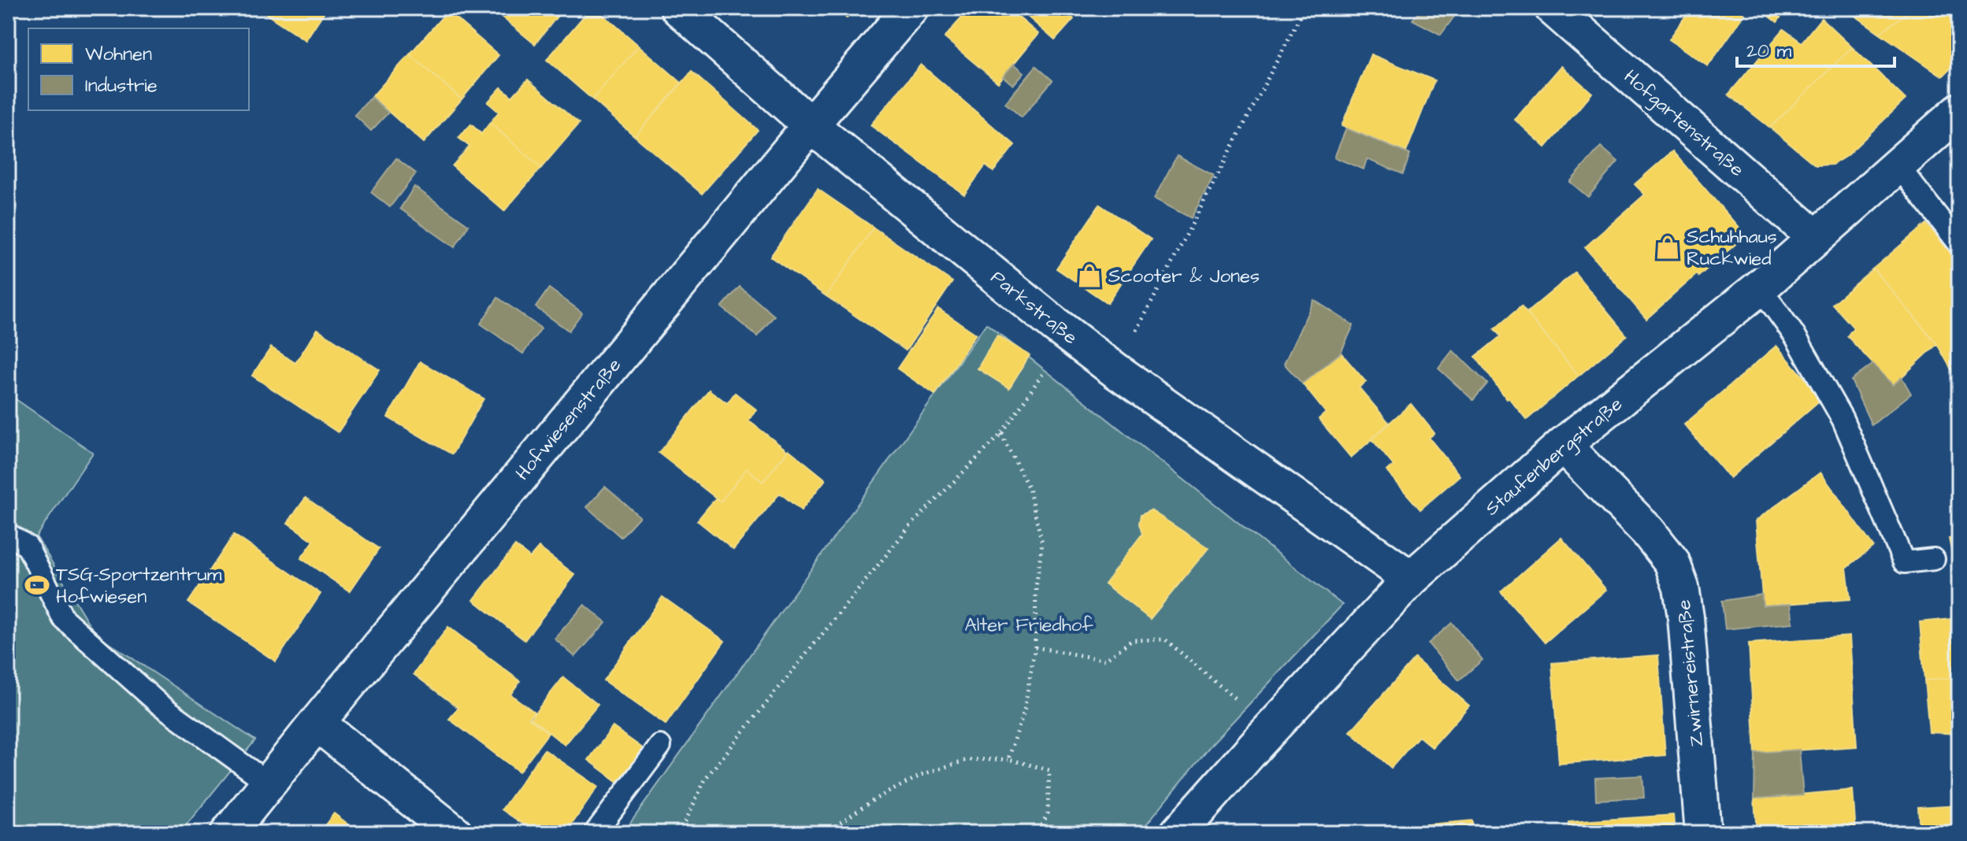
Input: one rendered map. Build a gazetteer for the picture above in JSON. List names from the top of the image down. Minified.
{"streets":{"street":["Hofgartenstraße","Parkstraße","Hofwiesenstraße","Staufenbergstraße","Zwirnereistraße"]},"crossings":[["Hofgartenstraße","Staufenbergstraße"],["Parkstraße","Hofwiesenstraße"],["Parkstraße","Staufenbergstraße"],["Staufenbergstraße","Zwirnereistraße"]],"parks":["Alter Friedhof"],"places":{"shop":["Schuhhaus Ruckwied","Scooter & Jones"],"sports":["TSG-Sportzentrum Hofwiesen"]},"legend":["Wohnen","Industrie"],"scale_bar":"20 m"}
